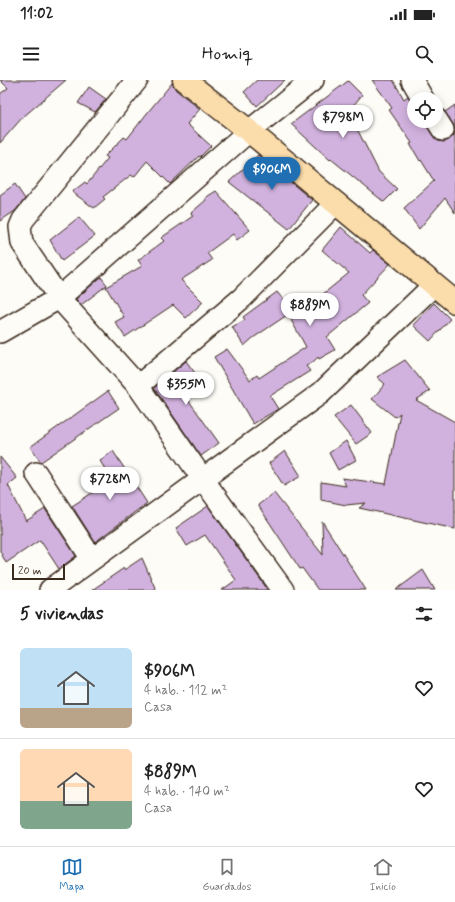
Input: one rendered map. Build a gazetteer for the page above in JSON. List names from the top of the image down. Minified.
{"scale_bar":"20 m","page":{"status":"11:02","header":"Homiq","price":["$798M","$906M","$889M","$355M","$728M"],"scale":"20 m","heading":"5 viviendas","list":[{"name":"$906M","note":"4 hab. · 112 m² · Casa"},{"name":"$889M","note":"4 hab. · 140 m² · Casa"}],"tabs":["Mapa","Guardados","Inicio"]}}
